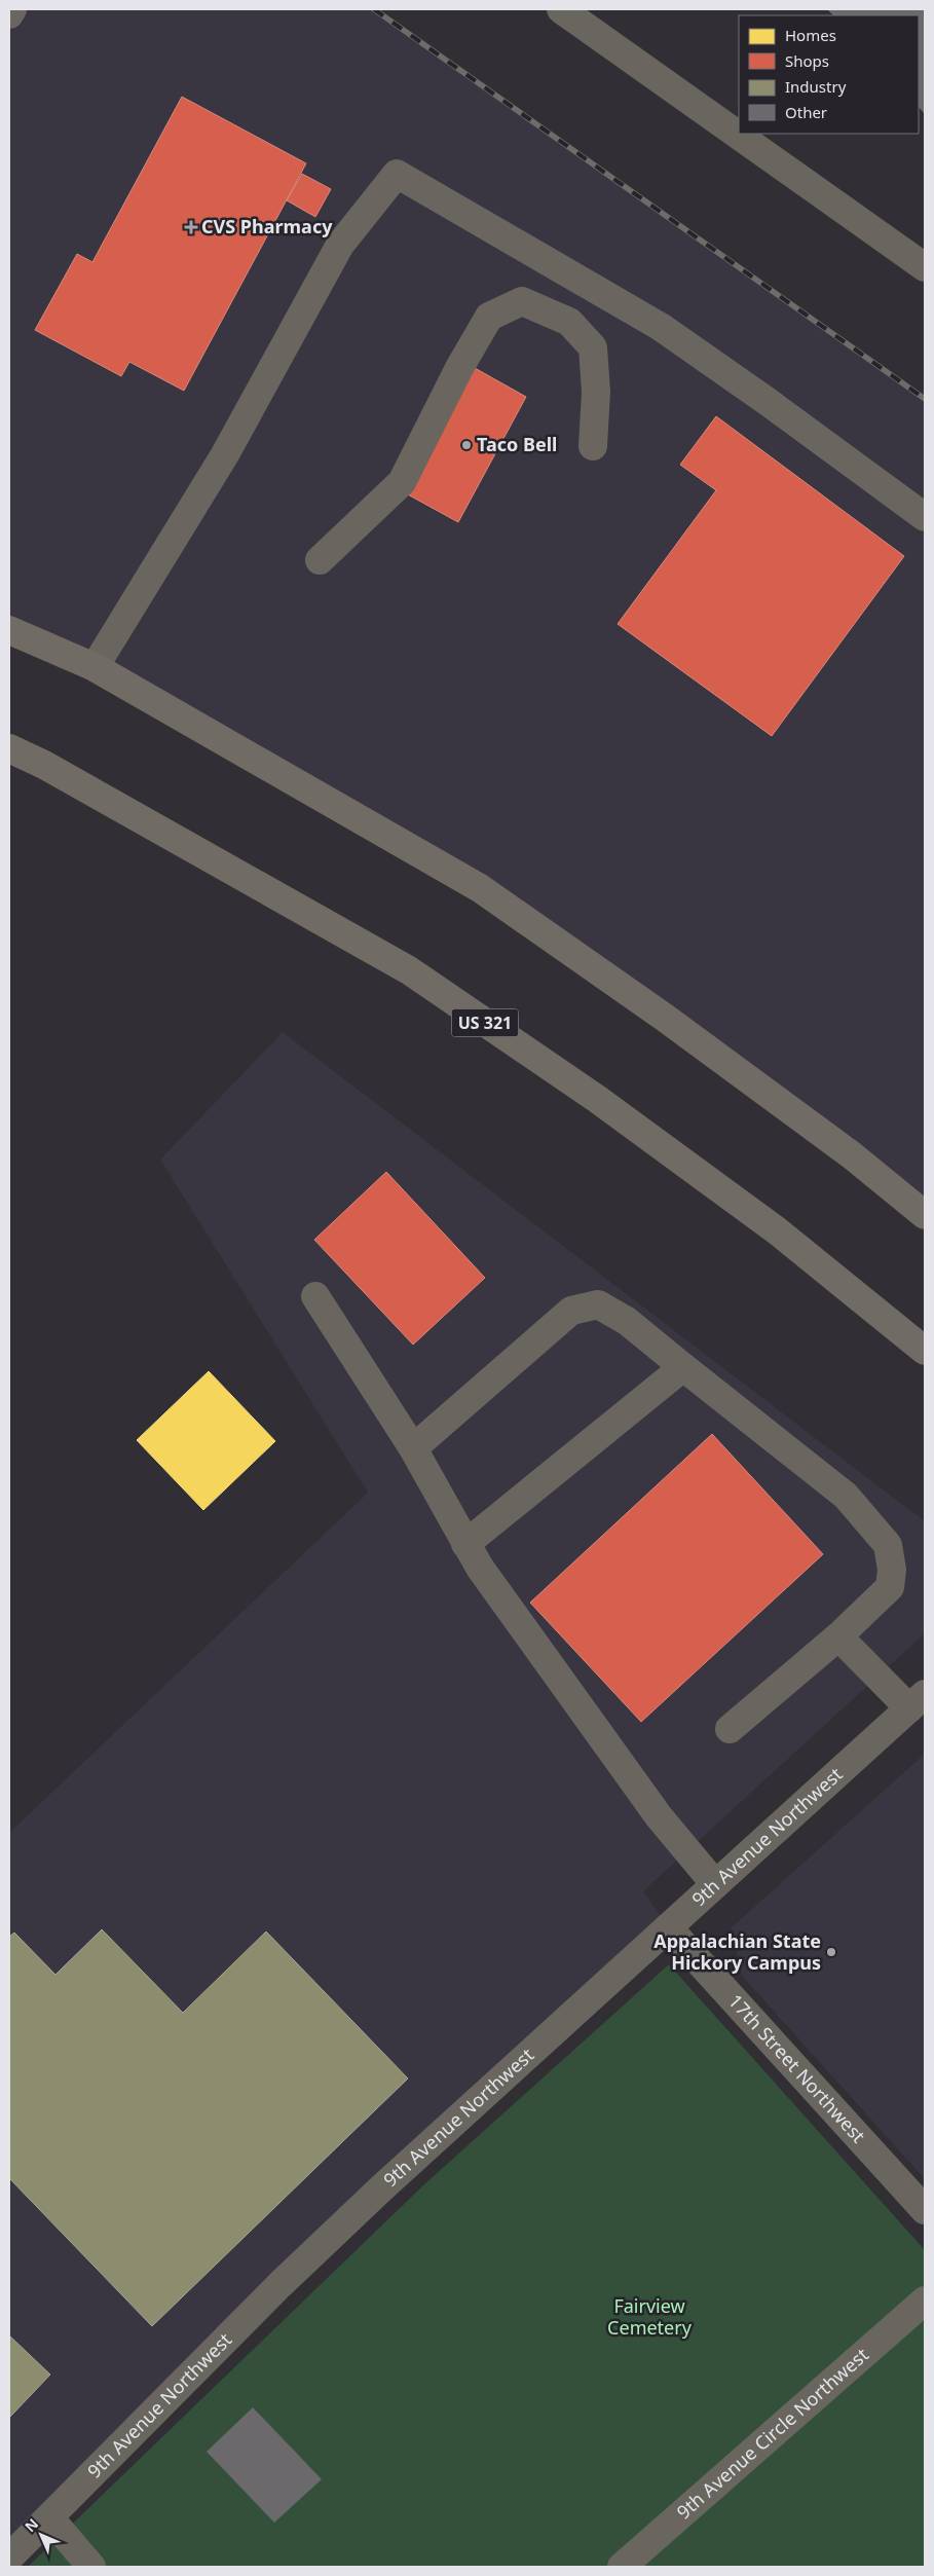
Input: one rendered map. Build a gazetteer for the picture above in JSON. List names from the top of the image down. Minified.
{"streets":{"highway":["US 321"],"street":["9th Avenue Northwest","17th Street Northwest","9th Avenue Circle Northwest"]},"crossings":[["9th Avenue Northwest","17th Street Northwest"]],"parks":["Fairview Cemetery"],"places":{"health":["CVS Pharmacy"],"other":["Taco Bell","Appalachian State Hickory Campus"]},"legend":["Homes","Shops","Industry","Other"],"north":"top left"}
